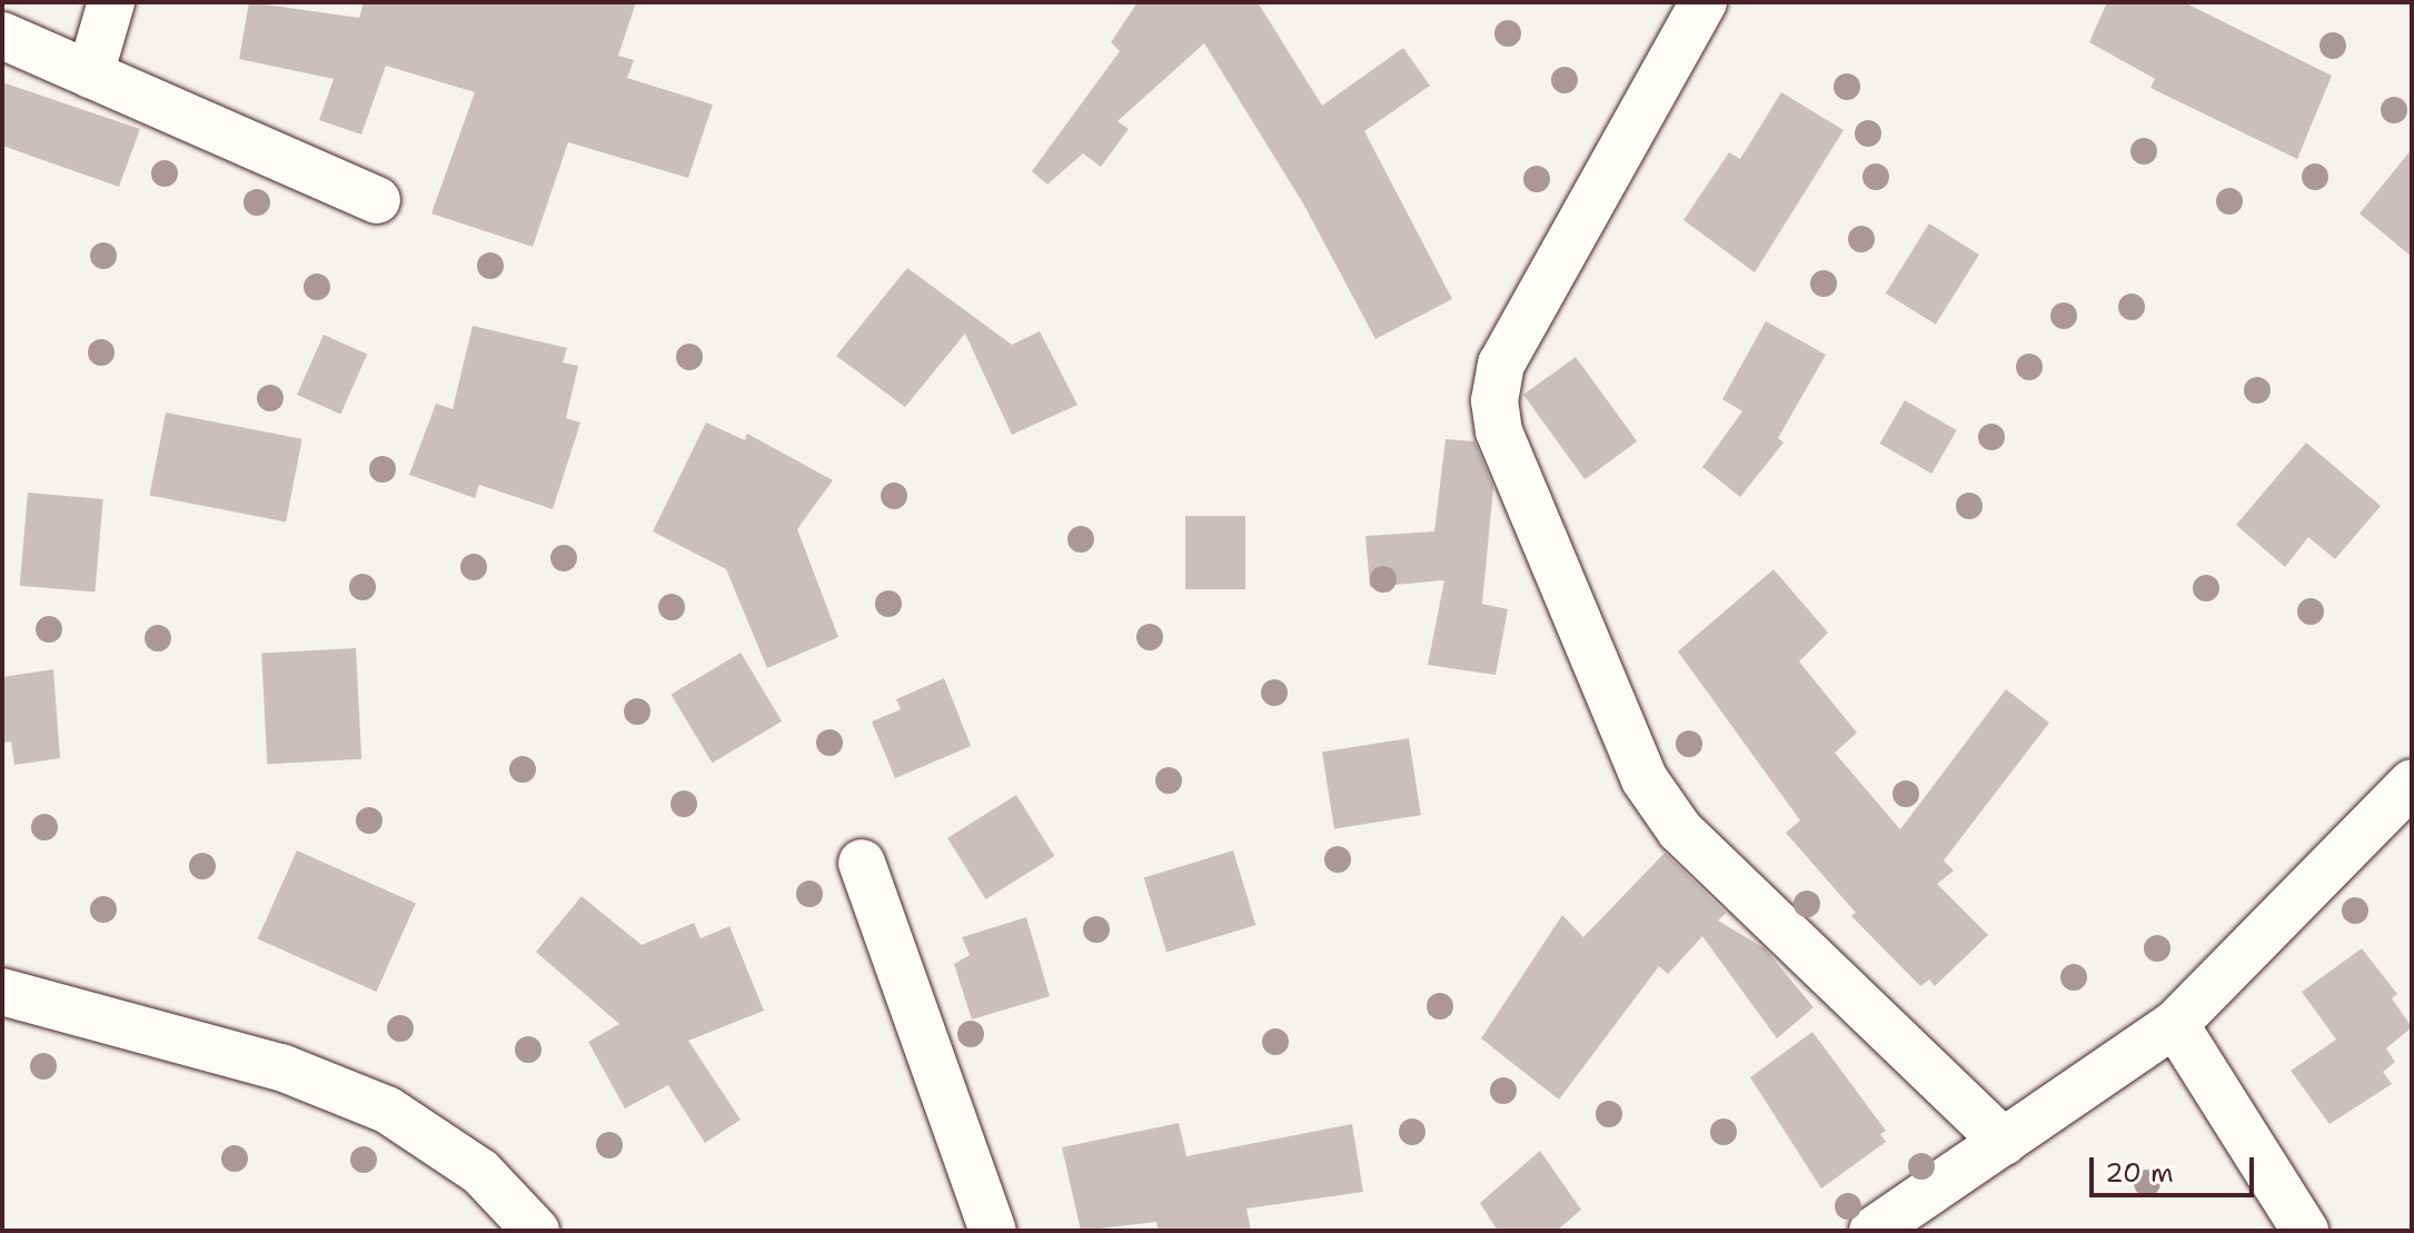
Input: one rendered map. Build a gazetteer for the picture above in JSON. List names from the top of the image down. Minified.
{"scale_bar":"20 m"}
